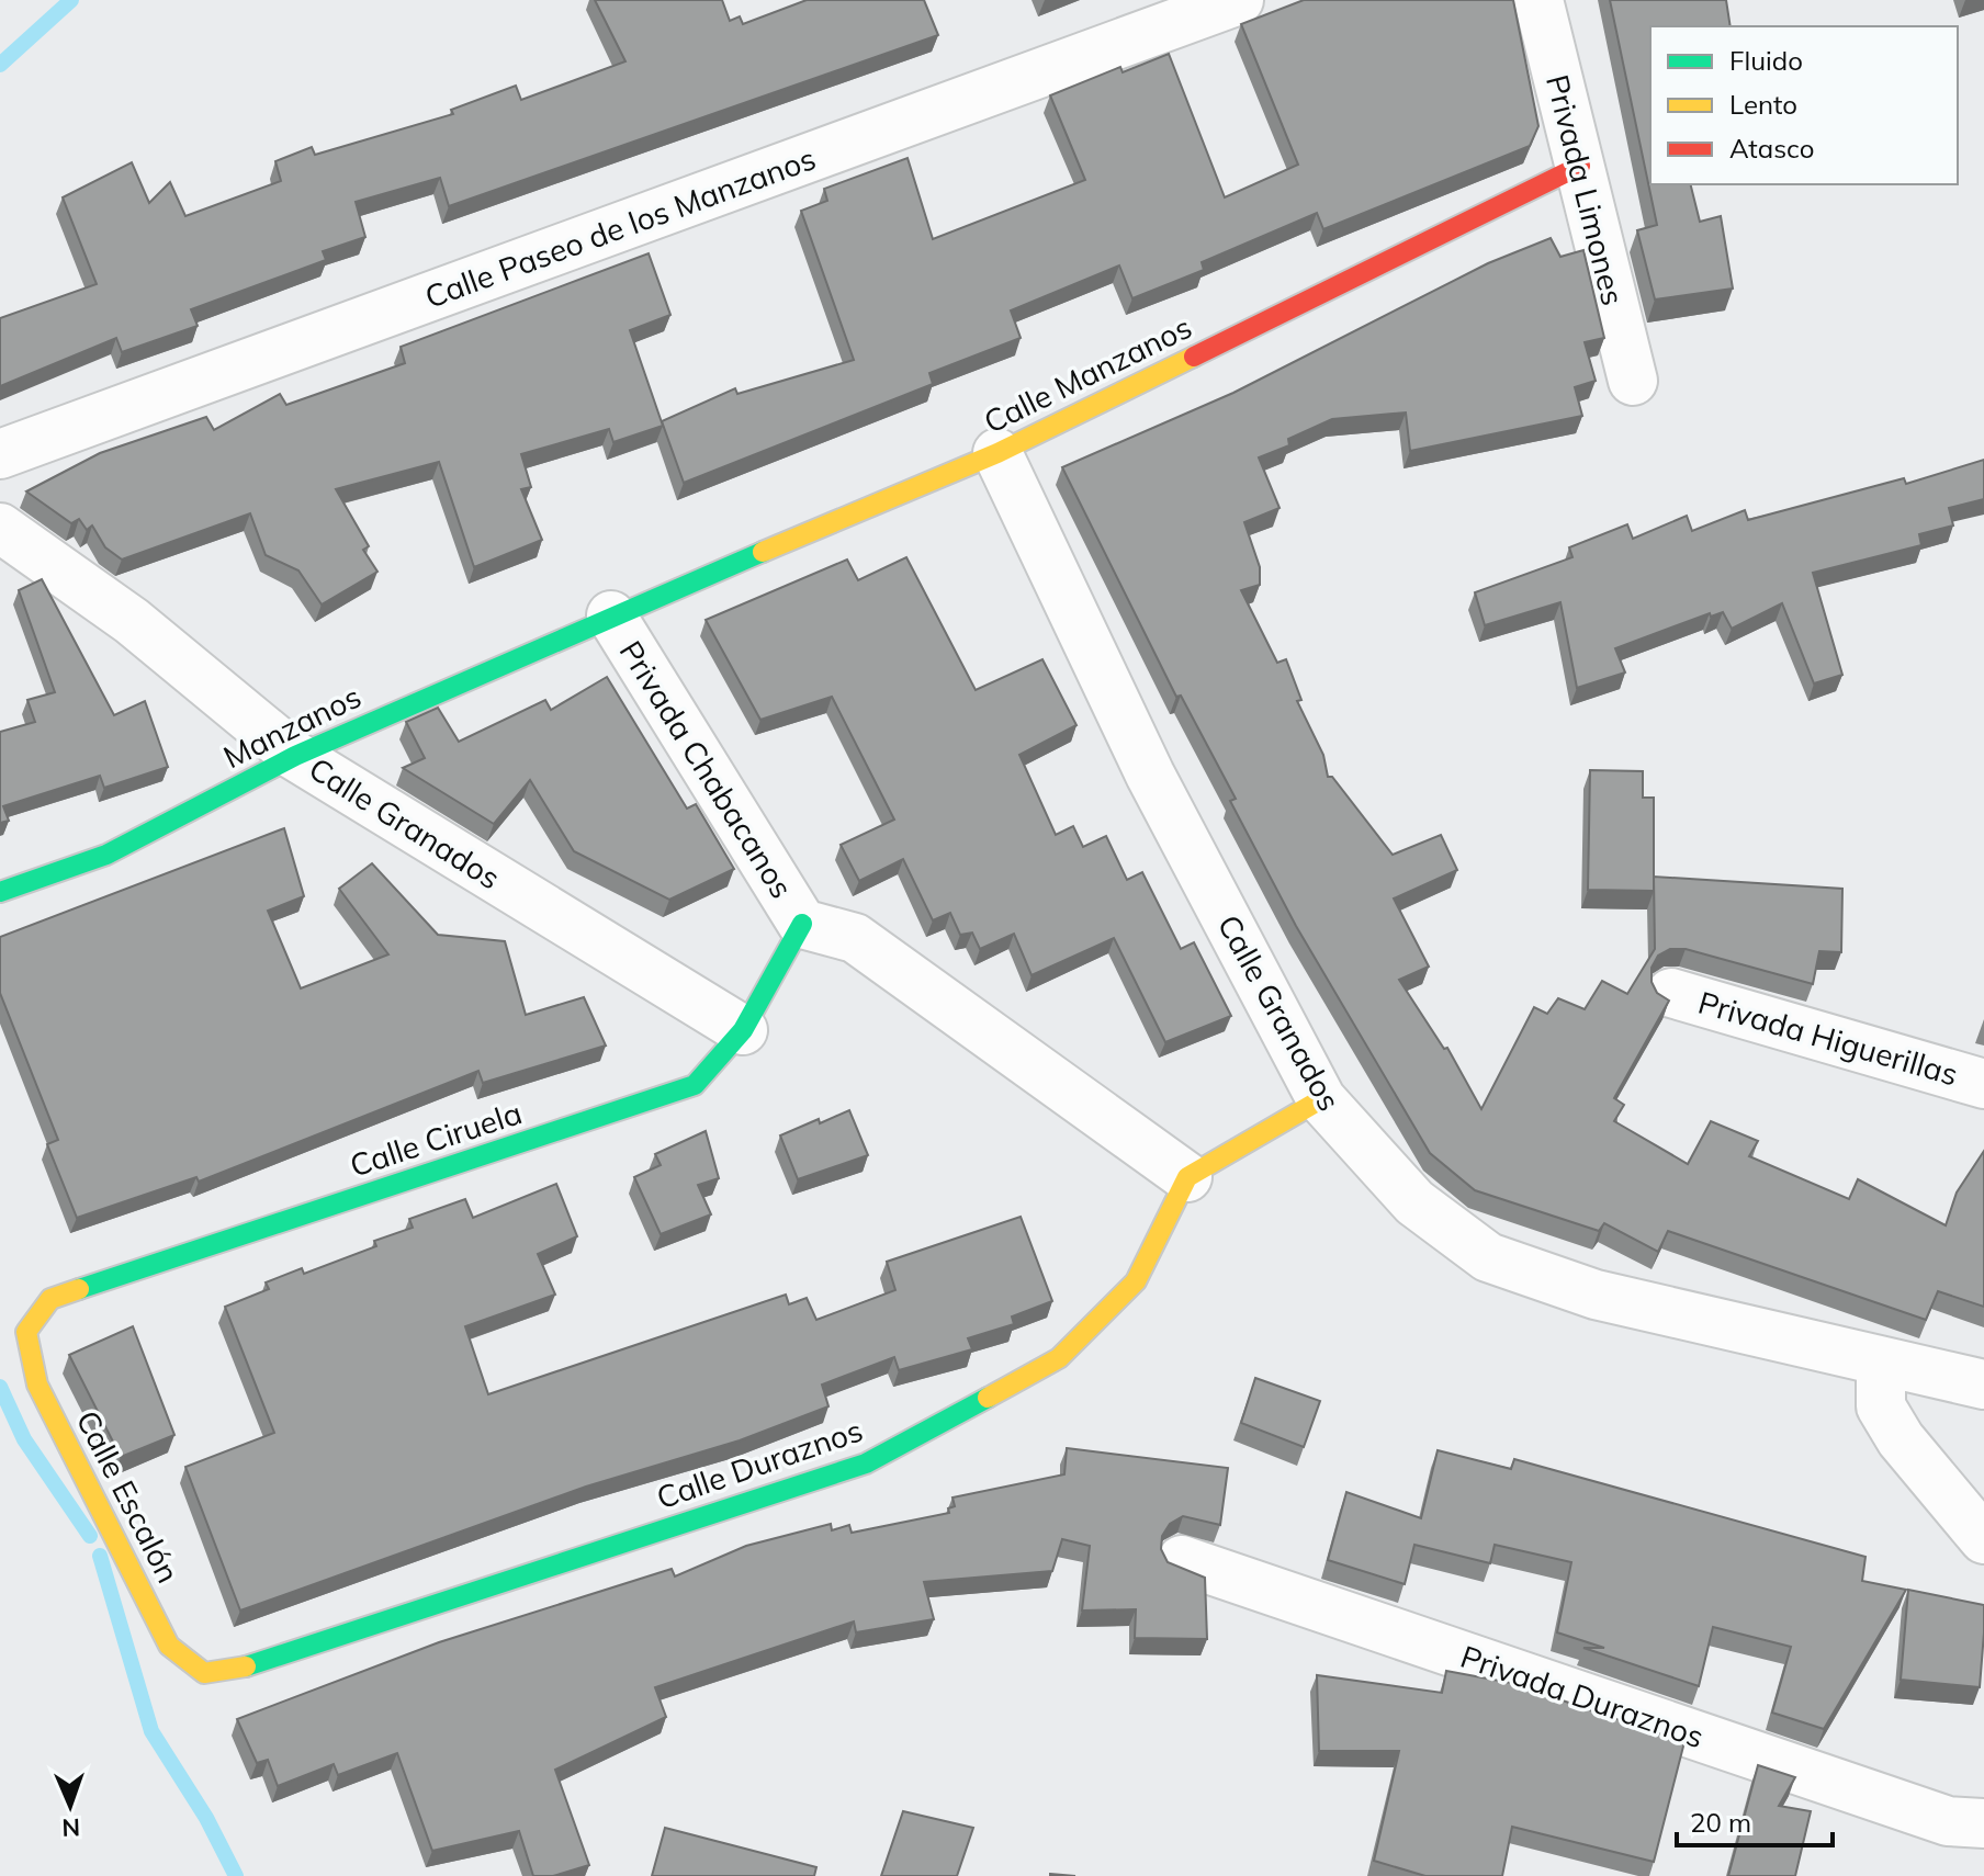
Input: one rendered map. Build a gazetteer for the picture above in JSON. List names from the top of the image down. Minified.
{"streets":{"street":["Privada Limones","Calle Paseo de los Manzanos","Calle Manzanos","Manzanos","Privada Chabacanos","Calle Granados","Privada Higuerillas","Calle Ciruela","Calle Duraznos","Calle Escalón","Privada Duraznos"]},"crossings":[["Privada Limones","Calle Manzanos"],["Calle Manzanos","Manzanos"],["Calle Manzanos","Privada Chabacanos"],["Calle Manzanos","Calle Granados"],["Manzanos","Privada Chabacanos"],["Manzanos","Calle Granados"],["Privada Chabacanos","Calle Ciruela"],["Calle Granados","Calle Ciruela"],["Calle Ciruela","Calle Escalón"],["Calle Duraznos","Calle Escalón"]],"legend":["Fluido","Lento","Atasco"],"scale_bar":"20 m","north":"bottom"}
